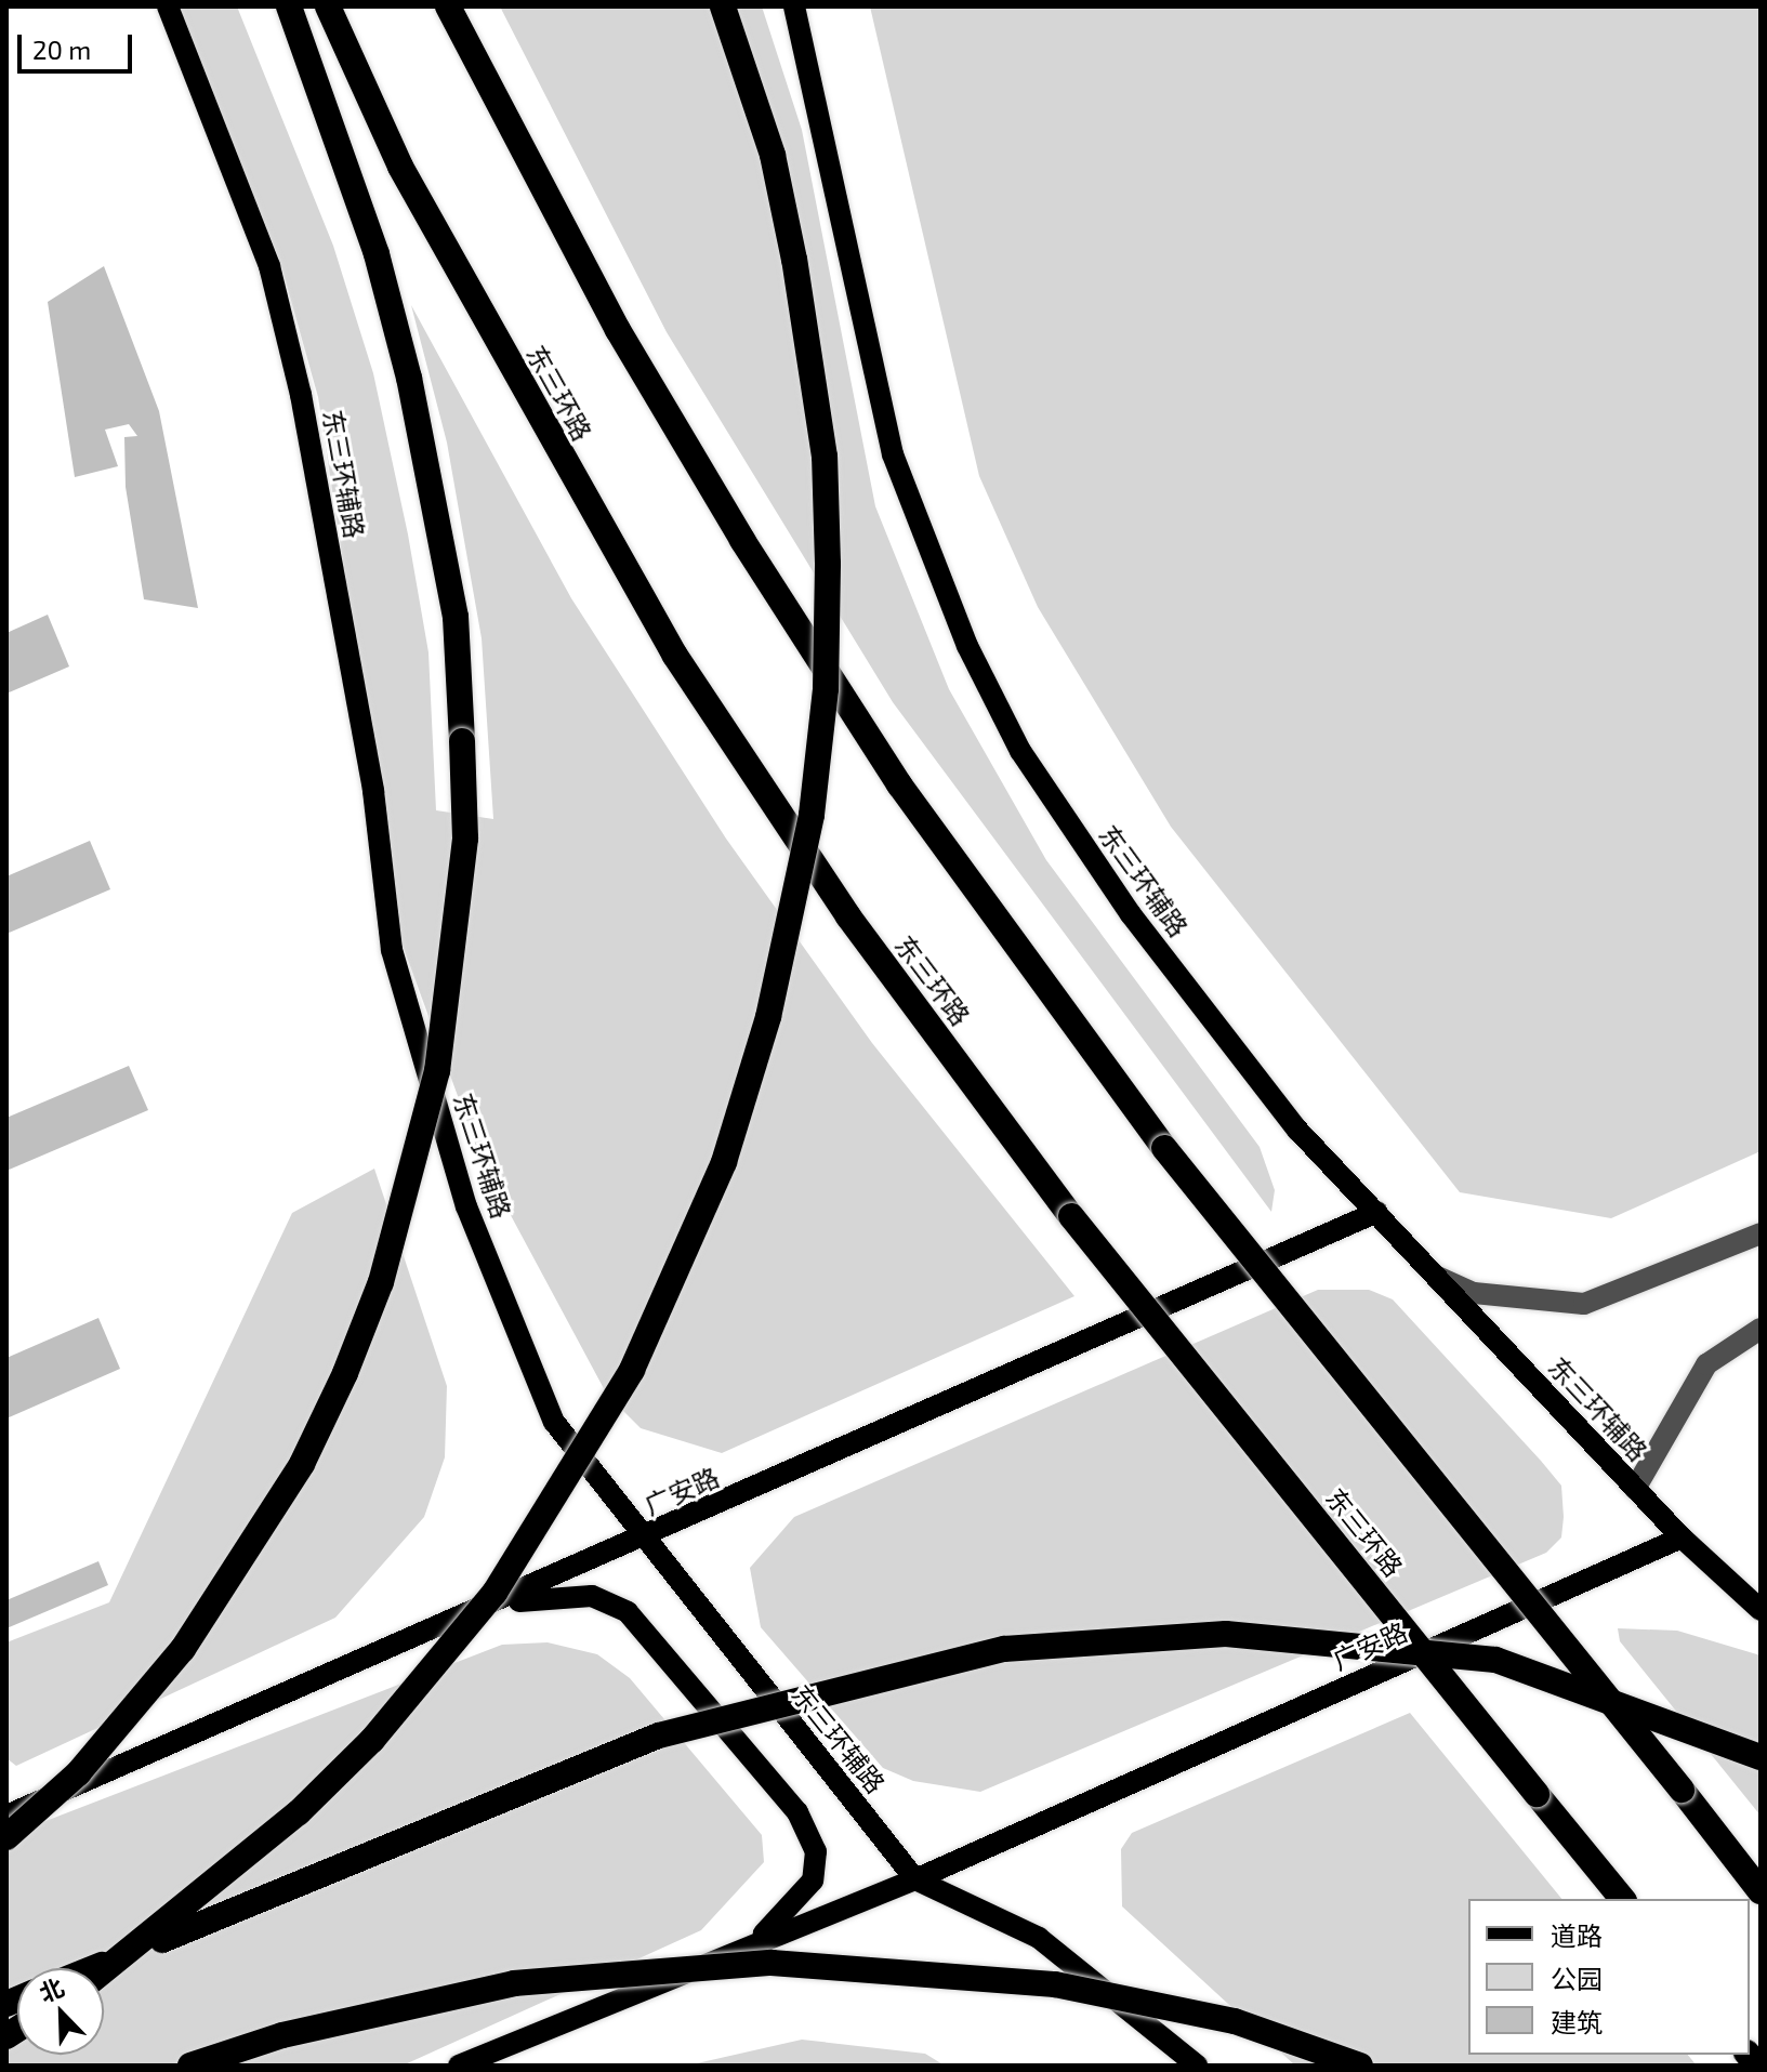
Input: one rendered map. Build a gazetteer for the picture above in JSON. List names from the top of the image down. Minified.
{"streets":{"highway":["东三环路"],"main road":["东三环辅路","广安路"]},"crossings":[["东三环辅路","广安路"]],"legend":["道路","公园","建筑"],"scale_bar":"20 m","north":"top left"}
